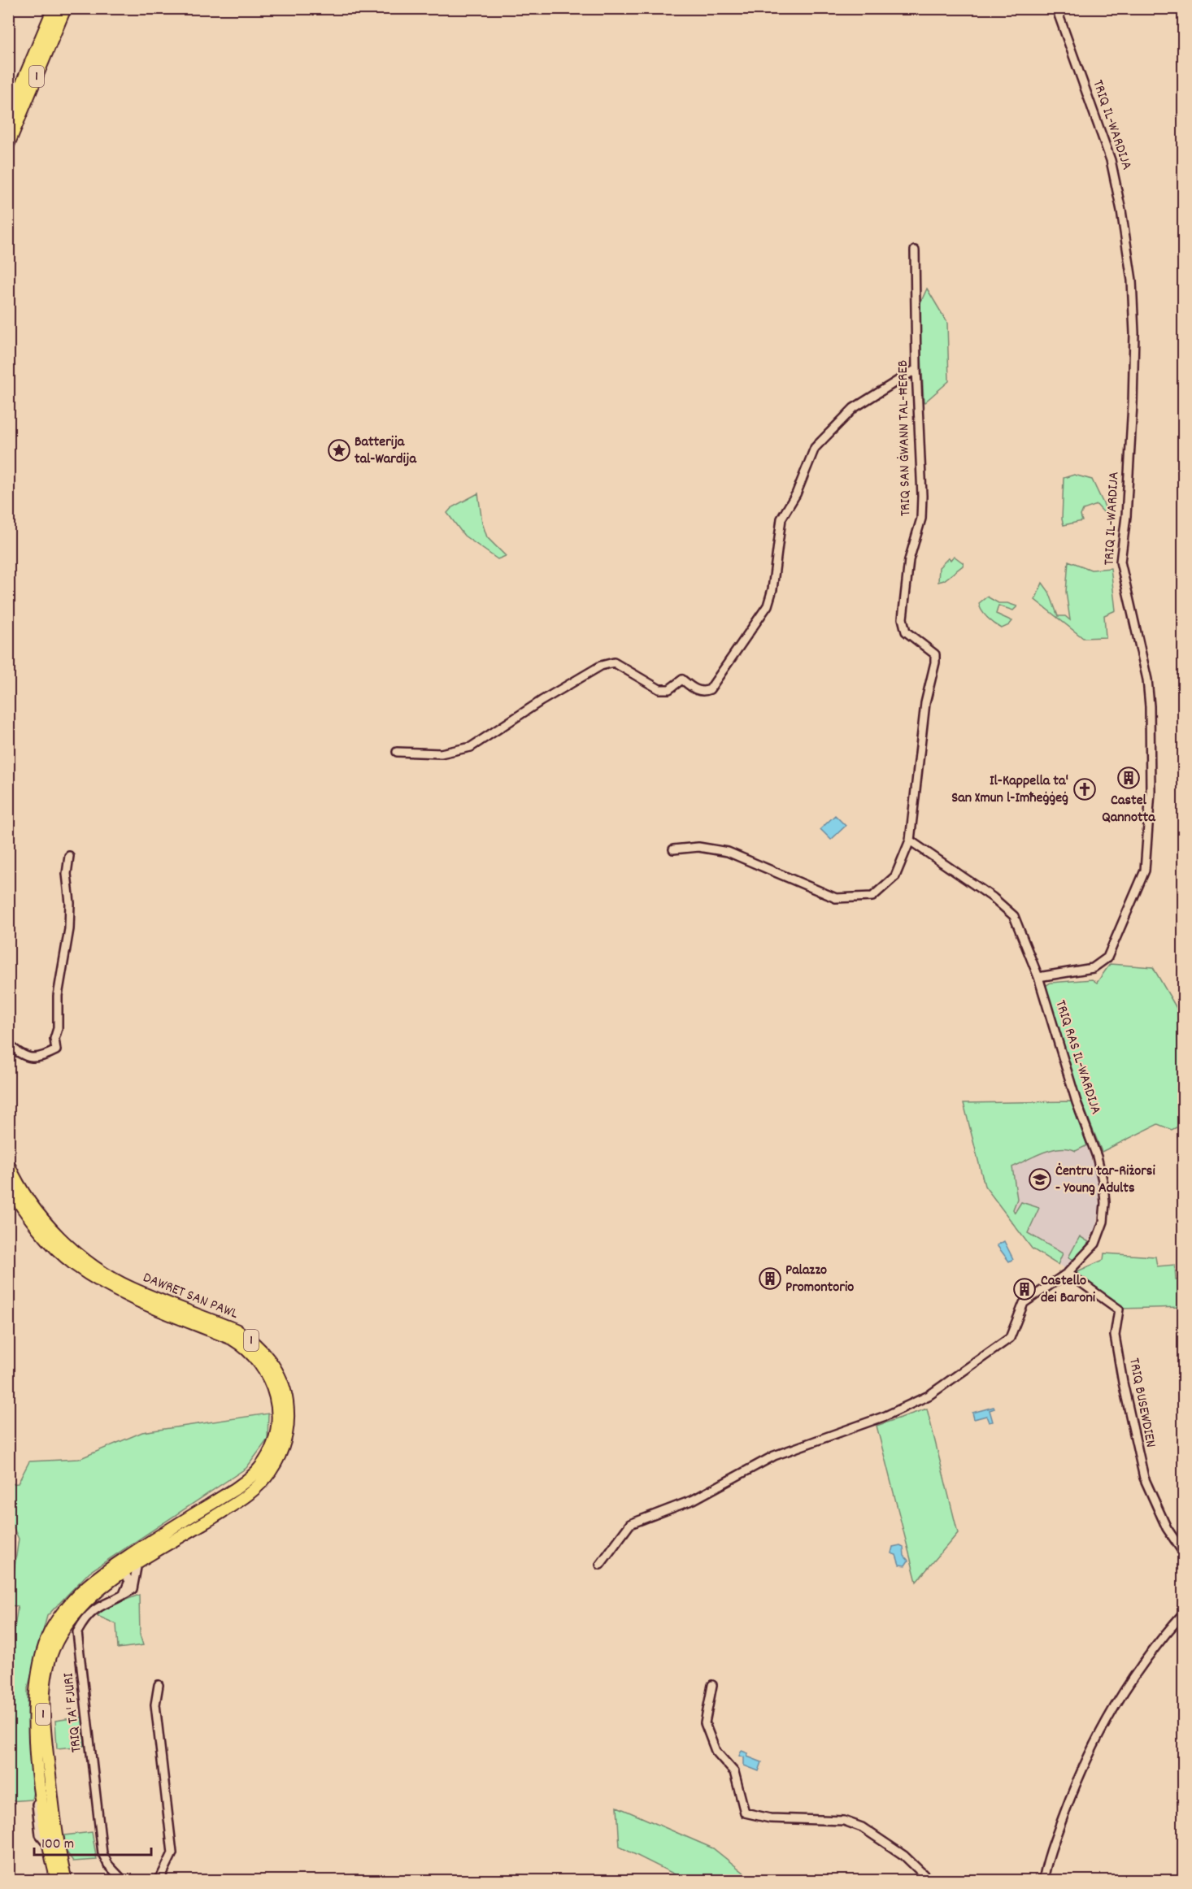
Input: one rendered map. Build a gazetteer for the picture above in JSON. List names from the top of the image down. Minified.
{"streets":{"highway":["1","DAWRET SAN PAWL"],"street":["TRIQ IL-WARDIJA","TRIQ SAN ĠWANN TAL-ĦEREB","TRIQ RAS IL-WARDIJA","TRIQ BUSEWDIEN","TRIQ TA' FJURI"]},"crossings":[["TRIQ IL-WARDIJA","TRIQ RAS IL-WARDIJA"],["TRIQ SAN ĠWANN TAL-ĦEREB","TRIQ RAS IL-WARDIJA"],["TRIQ RAS IL-WARDIJA","TRIQ BUSEWDIEN"]],"places":{"place":["Batterija tal-Wardija"],"building":["Castel Qannotta","Palazzo Promontorio","Castello dei Baroni"],"church":["Il-Kappella ta' San Xmun l-Imħeġġeġ"],"school or university":["Ċentru tar-Riżorsi - Young Adults"]},"scale_bar":"100 m"}
